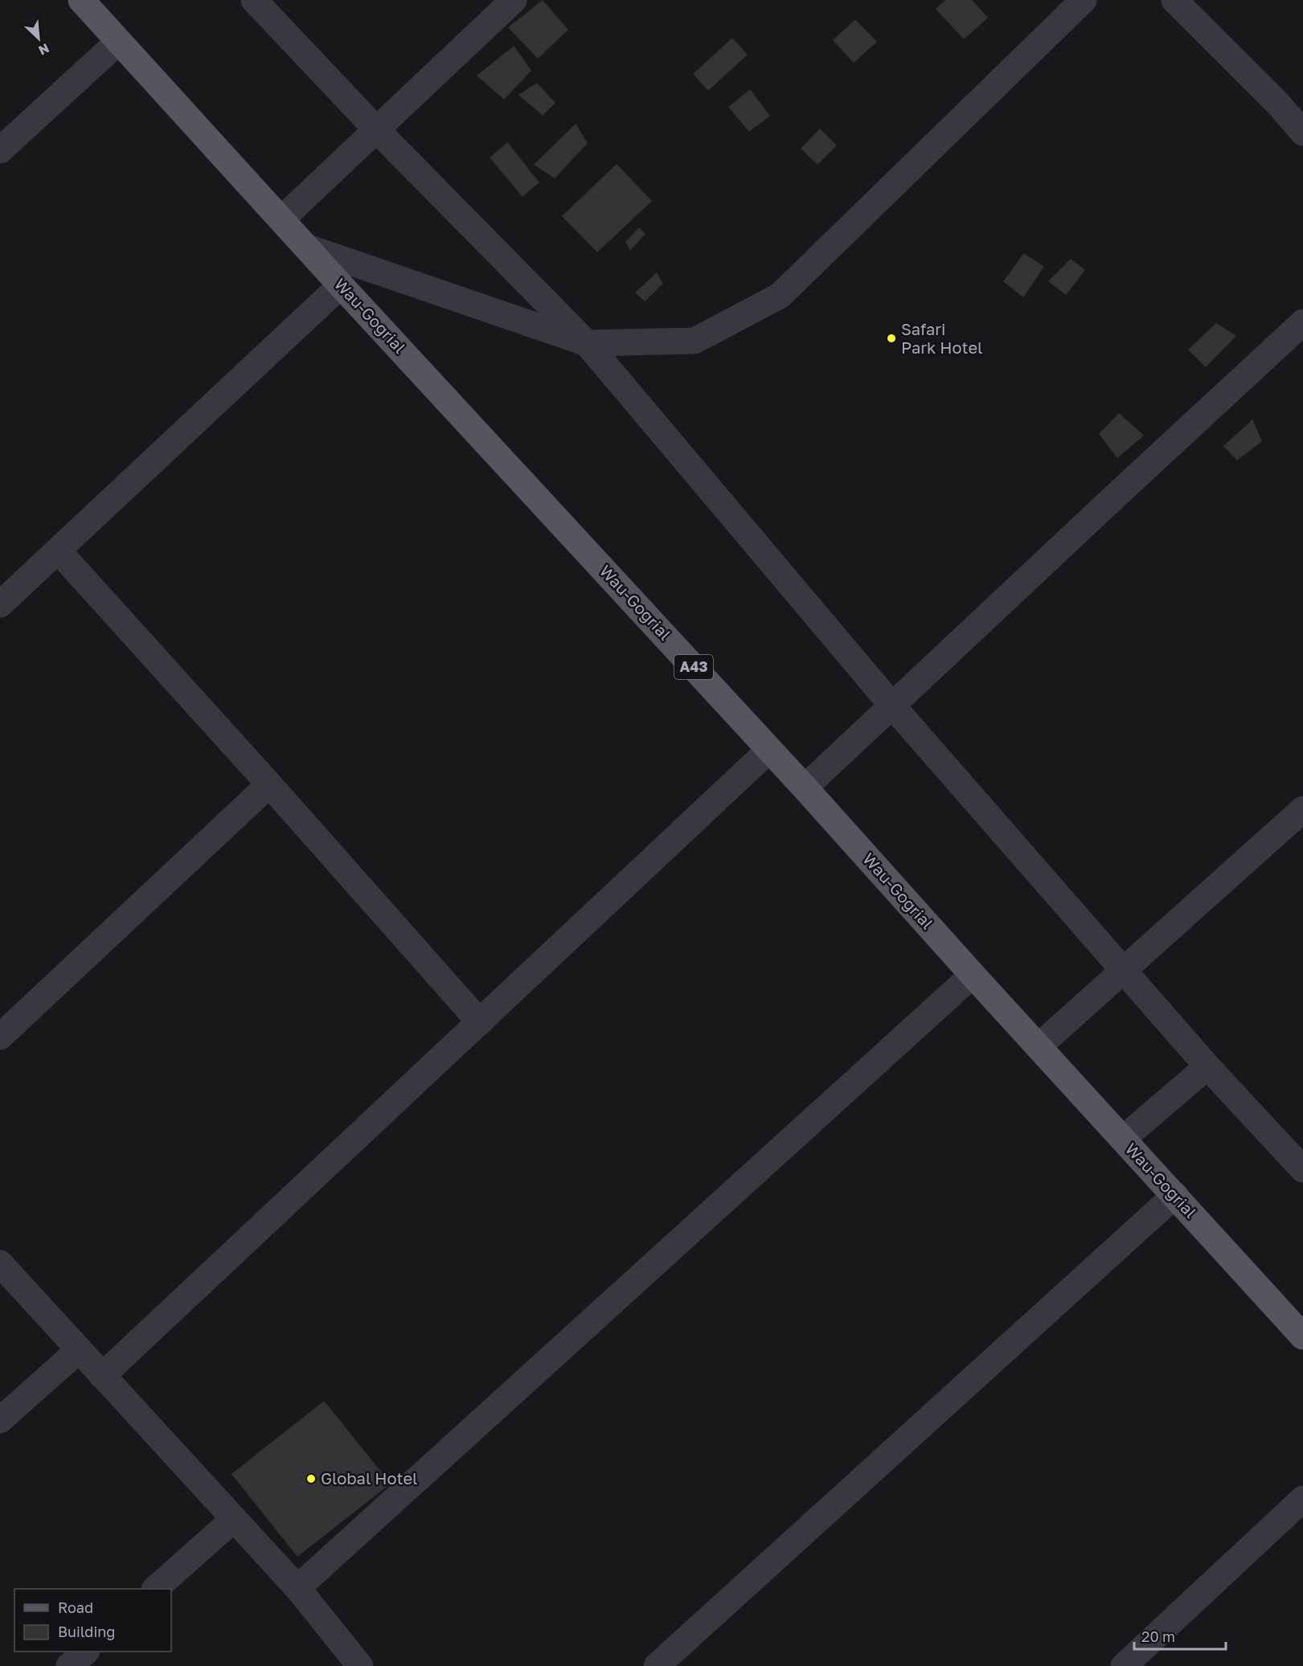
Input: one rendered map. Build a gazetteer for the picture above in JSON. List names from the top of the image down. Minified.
{"streets":{"main road":["Wau-Gogrial","A43"]},"places":["Safari Park Hotel","Global Hotel"],"legend":["Road","Building"],"scale_bar":"20 m","north":"bottom right"}
